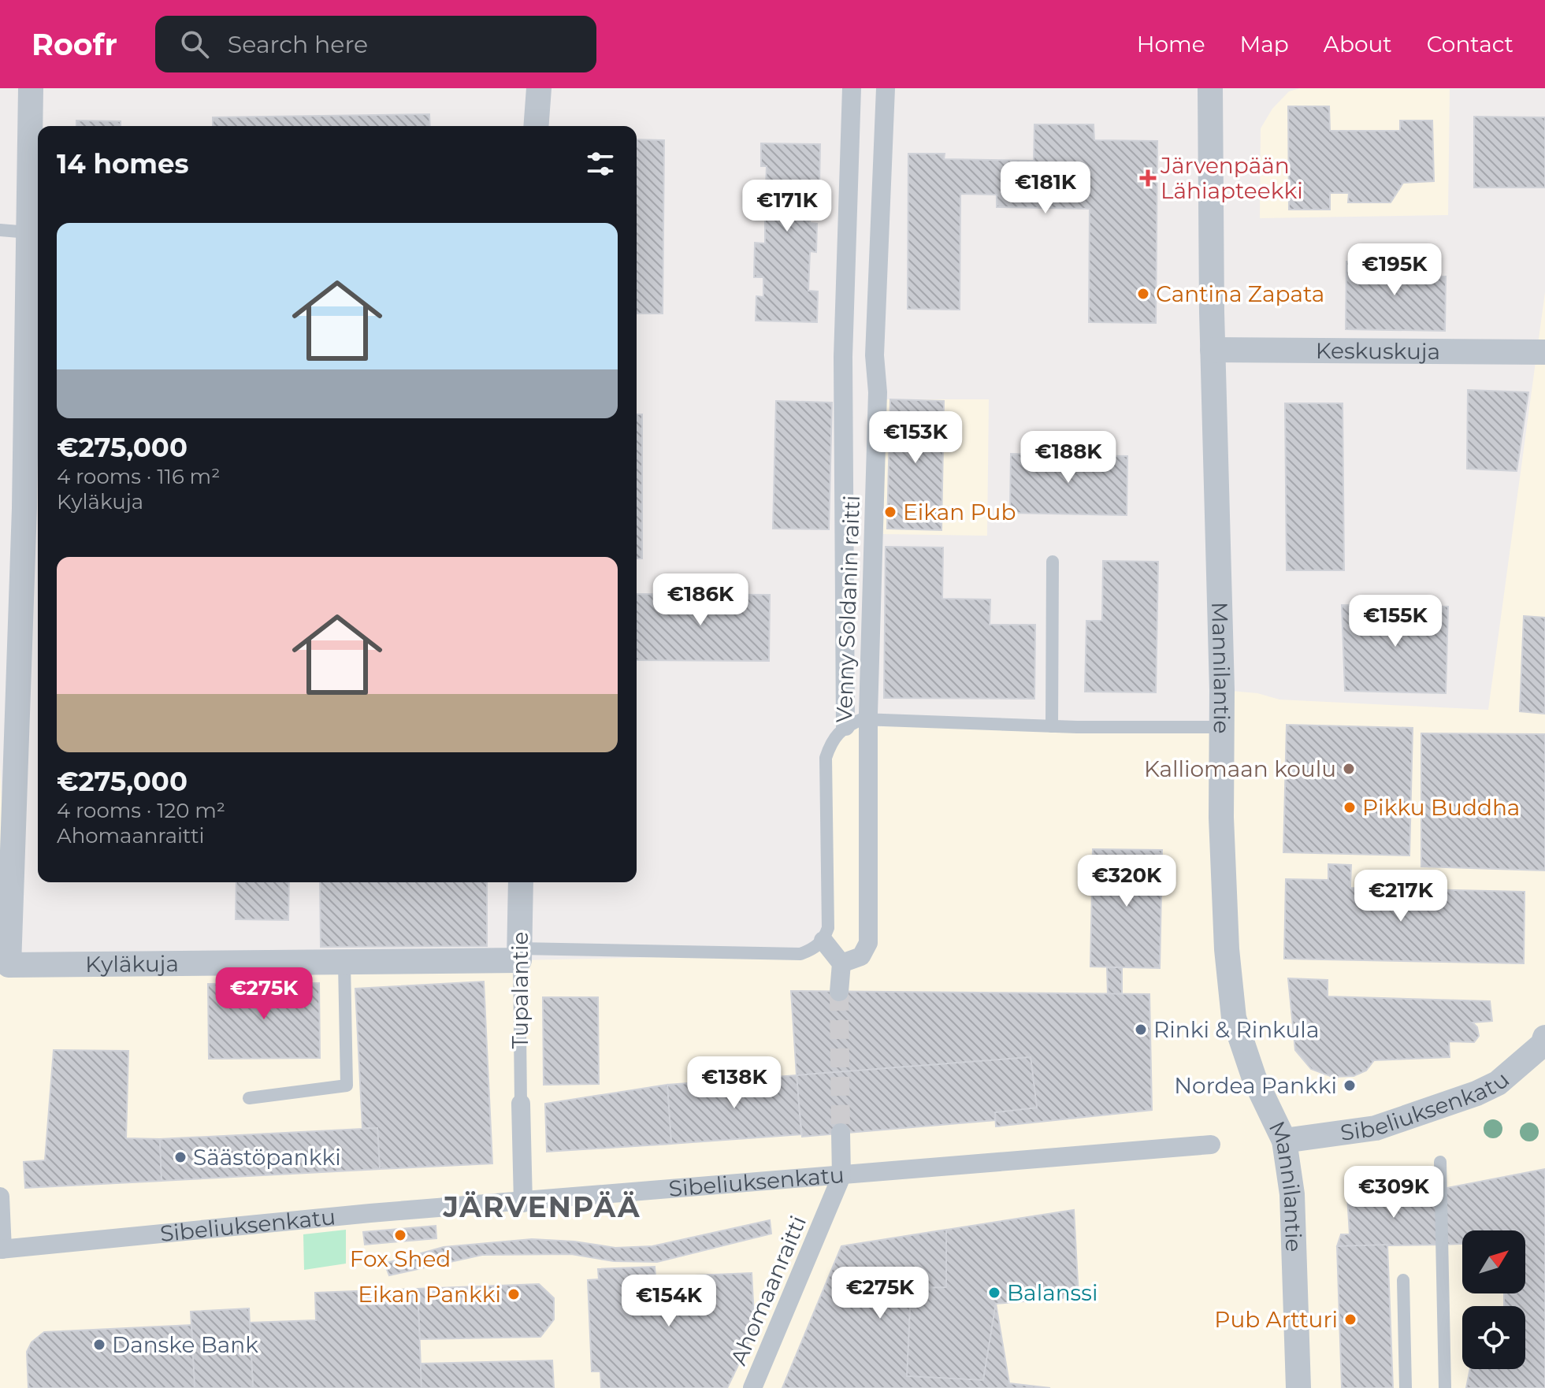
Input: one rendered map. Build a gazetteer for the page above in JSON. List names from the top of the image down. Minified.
{"streets":{"street":["Keskuskuja","Venny Soldanin raitti","Mannilantie","Kyläkuja","Tupalantie","Sibeliuksenkatu","Ahomaanraitti"]},"crossings":[["Keskuskuja","Mannilantie"],["Mannilantie","Sibeliuksenkatu"],["Kyläkuja","Tupalantie"],["Sibeliuksenkatu","Ahomaanraitti"]],"districts":["JÄRVENPÄÄ"],"places":{"health":["Järvenpään Lähiapteekki"],"other":["Cantina Zapata","Eikan Pub","Kalliomaan koulu","Pikku Buddha","Rinki & Rinkula","Nordea Pankki","Säästöpankki","Fox Shed","Balanssi","Eikan Pankki","Pub Artturi","Danske Bank"]},"north":"top right","page":{"header":"Roofr","search":"Search here","nav":["Home","Map","About","Contact"],"heading":"14 homes","price":["€181K","€171K","€195K","€153K","€188K","€186K","€155K","€320K","€217K","€275K","€138K","€309K","€275K","€154K"],"list":[{"name":"€275,000","note":"4 rooms · 116 m² · Kyläkuja"},{"name":"€275,000","note":"4 rooms · 120 m² · Ahomaanraitti"}]}}
